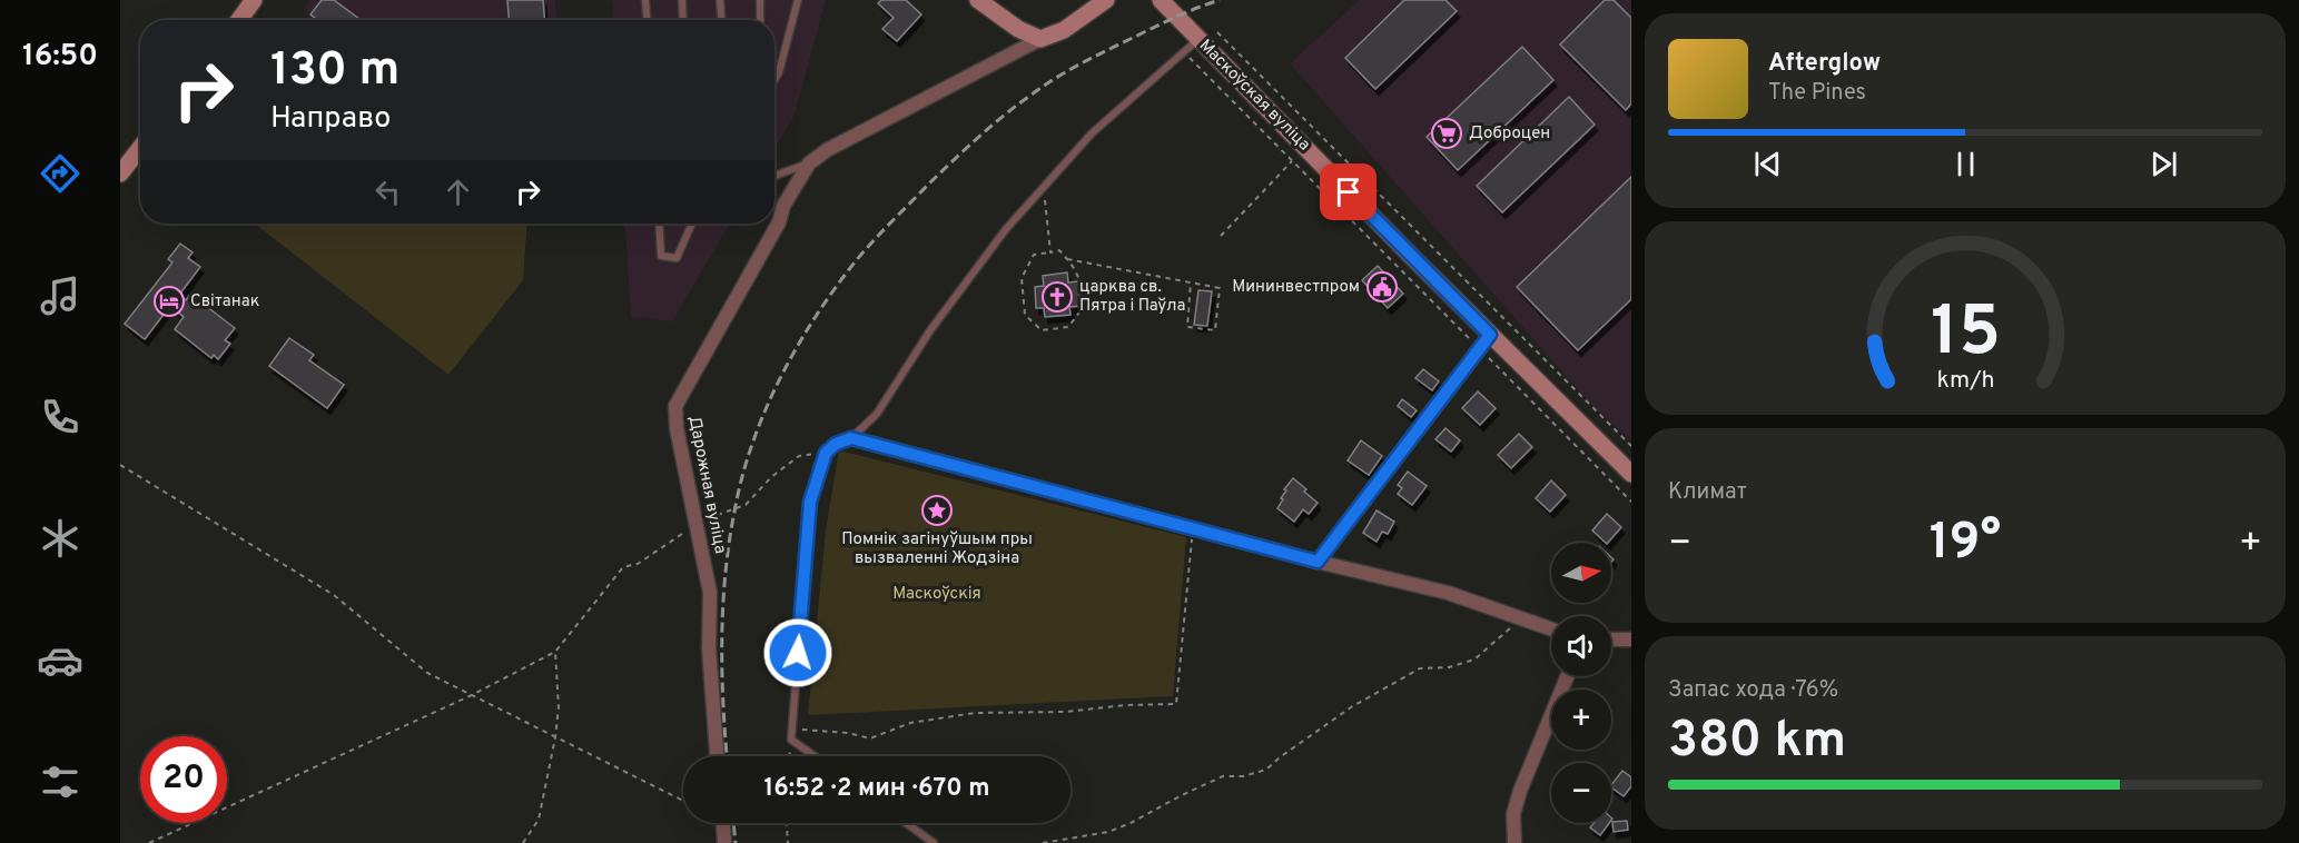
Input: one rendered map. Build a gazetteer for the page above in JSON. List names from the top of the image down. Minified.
{"streets":{"main road":["Маскоўская вуліца"],"street":["Дарожная вуліца"]},"parks":["Маскоўскія"],"places":{"supermarket":["Доброцен"],"public building":["Мининвестпром"],"church":["царква св. Пятра і Паўла"],"hotel":["Світанак"],"place":["Помнік загінуўшым пры вызваленні Жодзіна"]},"north":"right","page":{"tabs":"16:50","turn":["130 m","Направо"],"song":["Afterglow","The Pines"],"tile":["Климат",["Запас хода · 76%","380 km"]],"heat":["−","19°","+"],"map_buttons":["+","−"],"limit":"20","trip":"16:52 · 2 мин · 670 m","gauge":["15","km/h"]}}
